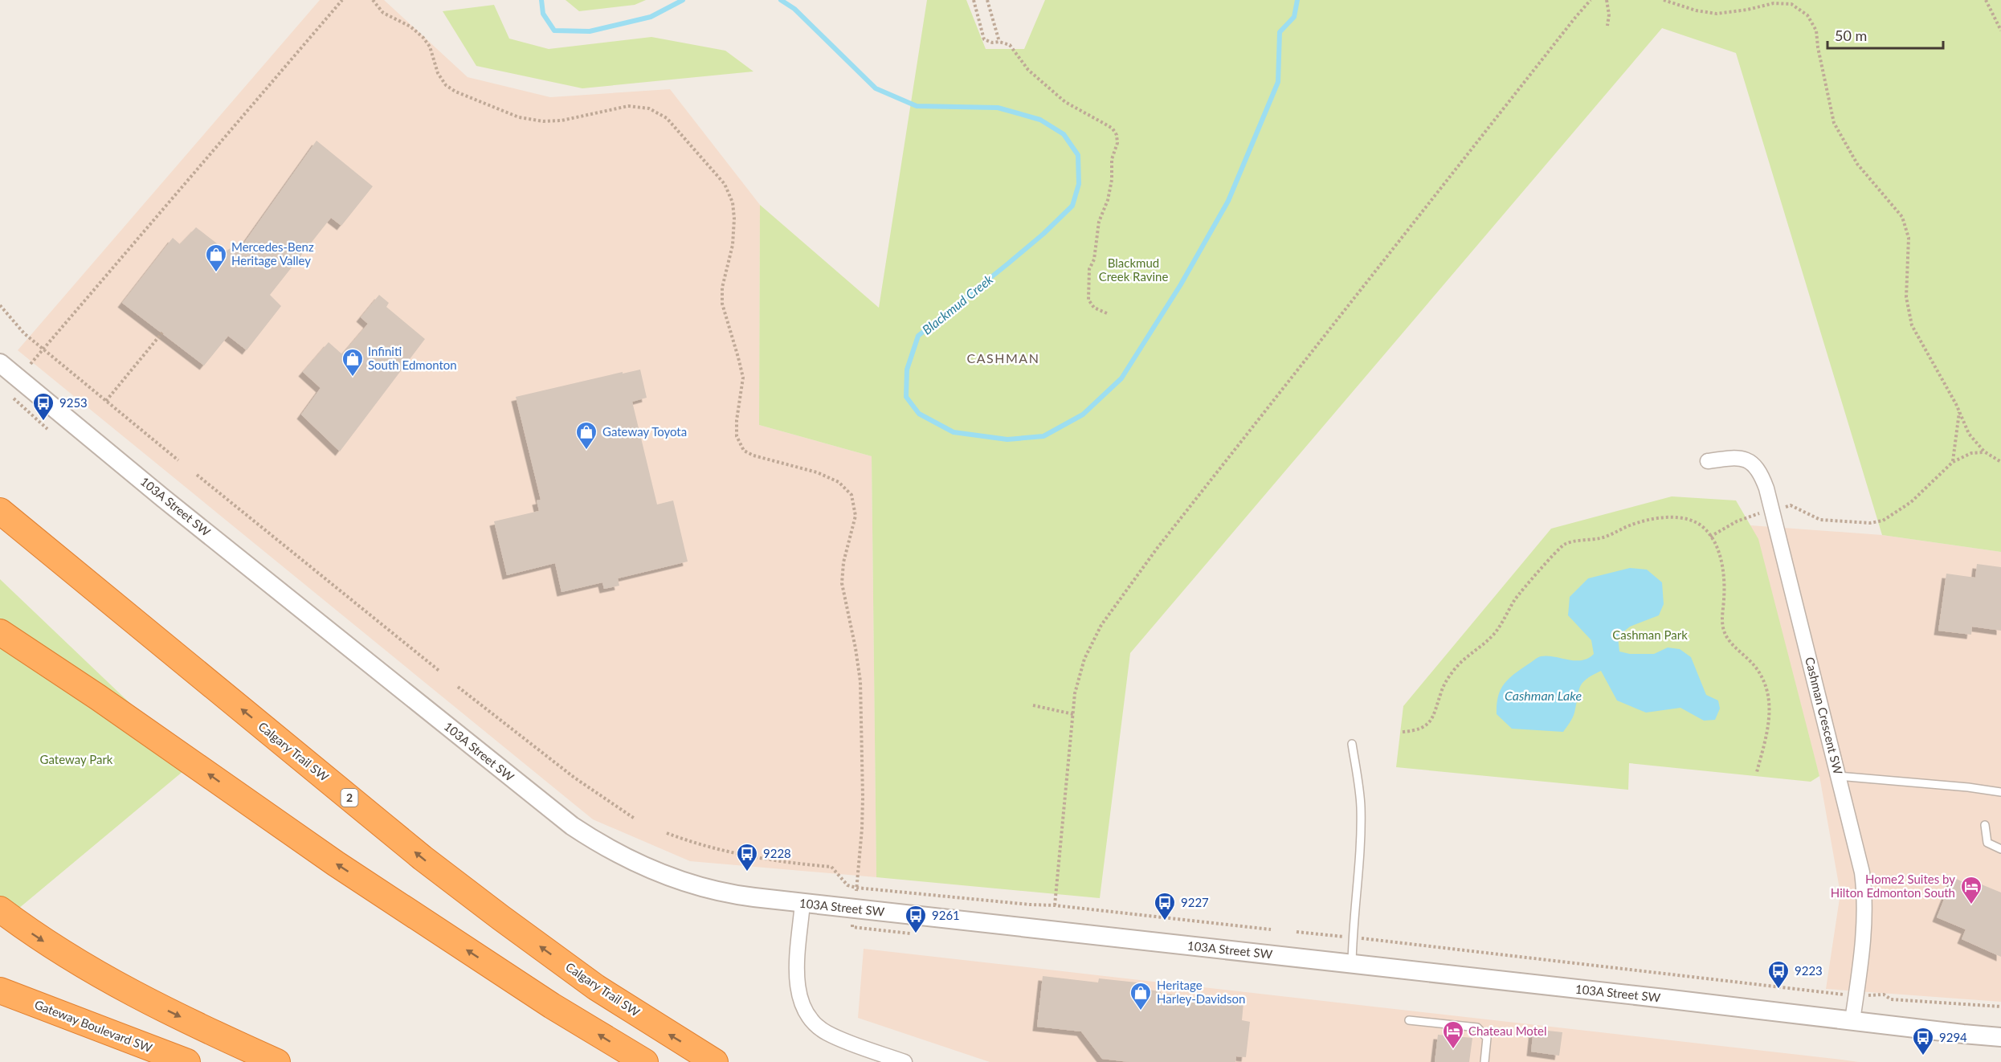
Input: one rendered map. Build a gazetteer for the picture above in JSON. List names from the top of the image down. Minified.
{"streets":{"highway":["Calgary Trail SW","2","Gateway Boulevard SW"],"street":["103A Street SW","Cashman Crescent SW"]},"crossings":[["103A Street SW","Cashman Crescent SW"]],"districts":["CASHMAN"],"water":["Blackmud Creek","Cashman Lake"],"parks":["Blackmud Creek Ravine","Cashman Park","Gateway Park"],"places":{"shop":["Mercedes-Benz Heritage Valley","Infiniti South Edmonton","Gateway Toyota","Heritage Harley-Davidson"],"bus stop":["9253","9228","9227","9261","9223","9294"],"hotel":["Home2 Suites by Hilton Edmonton South","Chateau Motel"]},"scale_bar":"50 m"}
